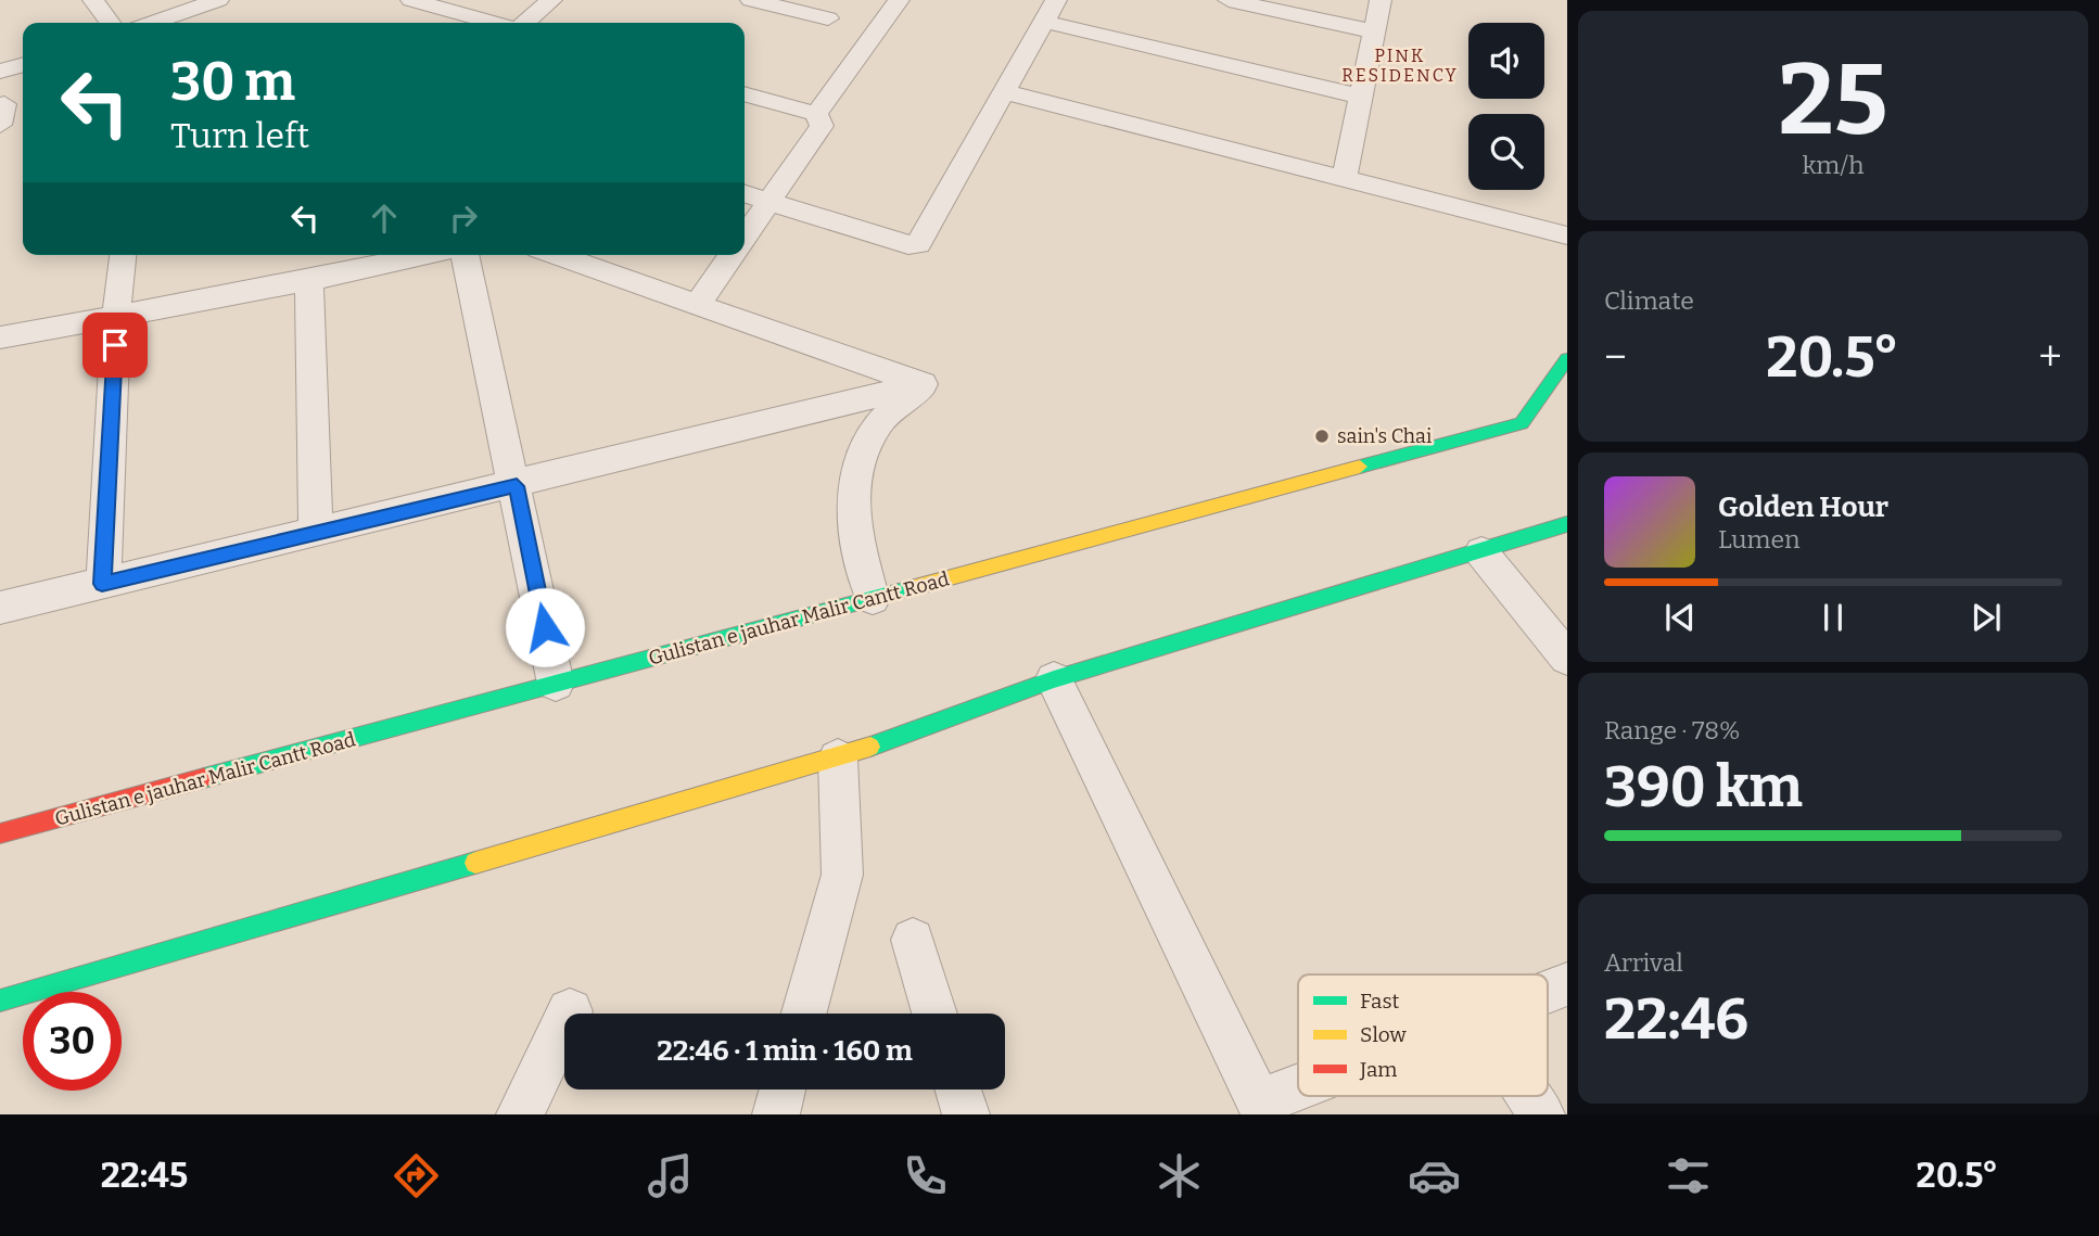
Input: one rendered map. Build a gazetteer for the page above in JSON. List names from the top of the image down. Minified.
{"streets":{"main road":["Gulistan e jauhar Malir Cantt Road"]},"districts":["PINK RESIDENCY"],"places":["sain's Chai"],"legend":["Fast","Slow","Jam"],"page":{"tile":[["25","km/h"],"Climate",["Range · 78%","390 km"],["Arrival","22:46"]],"turn":["30 m","Turn left"],"heat":["−","20.5°","+"],"song":["Golden Hour","Lumen"],"limit":"30","trip":"22:46 · 1 min · 160 m","tabs":["22:45","20.5°"]}}
